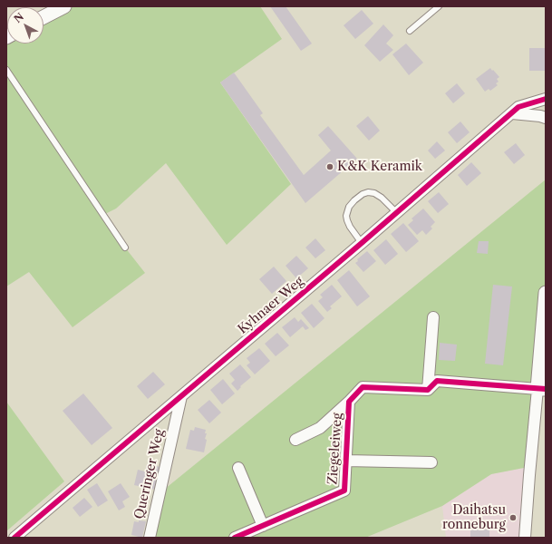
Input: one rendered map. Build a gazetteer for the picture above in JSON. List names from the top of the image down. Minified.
{"streets":{"street":["Kyhnaer Weg","Ziegeleiweg","Queringer Weg"]},"crossings":[["Kyhnaer Weg","Queringer Weg"]],"places":["K&K Keramik","Daihatsu ronneburg"],"north":"top left"}
